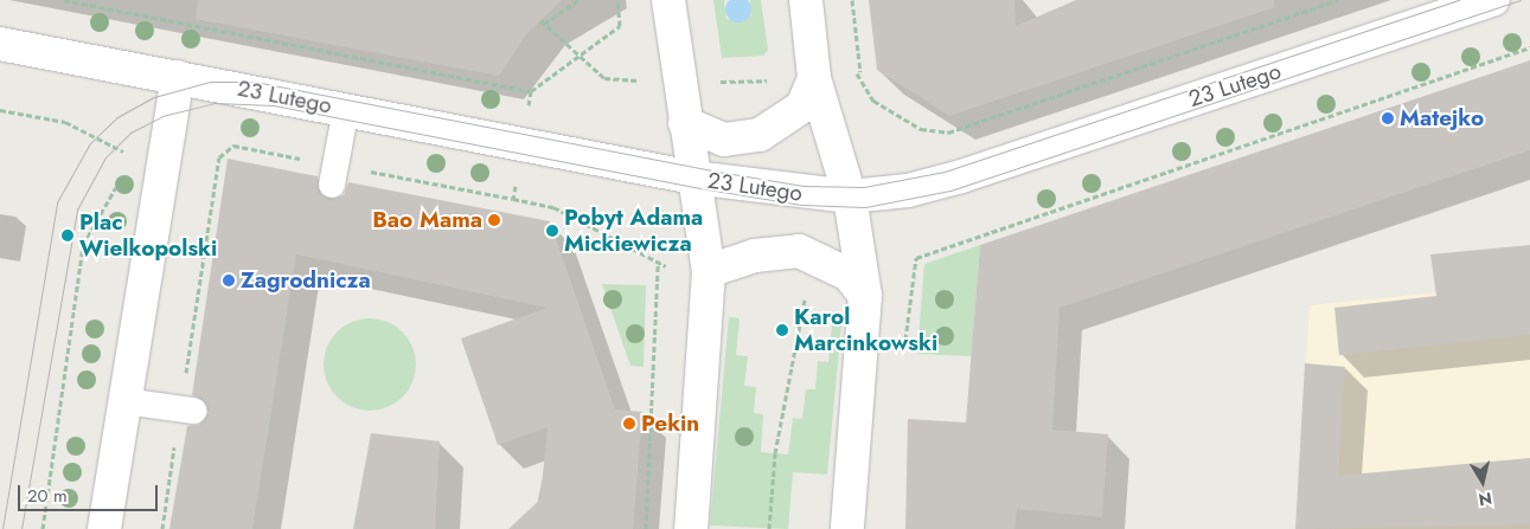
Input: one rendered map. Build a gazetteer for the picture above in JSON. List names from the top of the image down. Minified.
{"streets":{"street":["23 Lutego"]},"places":["Matejko","Bao Mama","Pobyt Adama Mickiewicza","Plac Wielkopolski","Zagrodnicza","Karol Marcinkowski","Pekin"],"scale_bar":"20 m","north":"bottom"}
